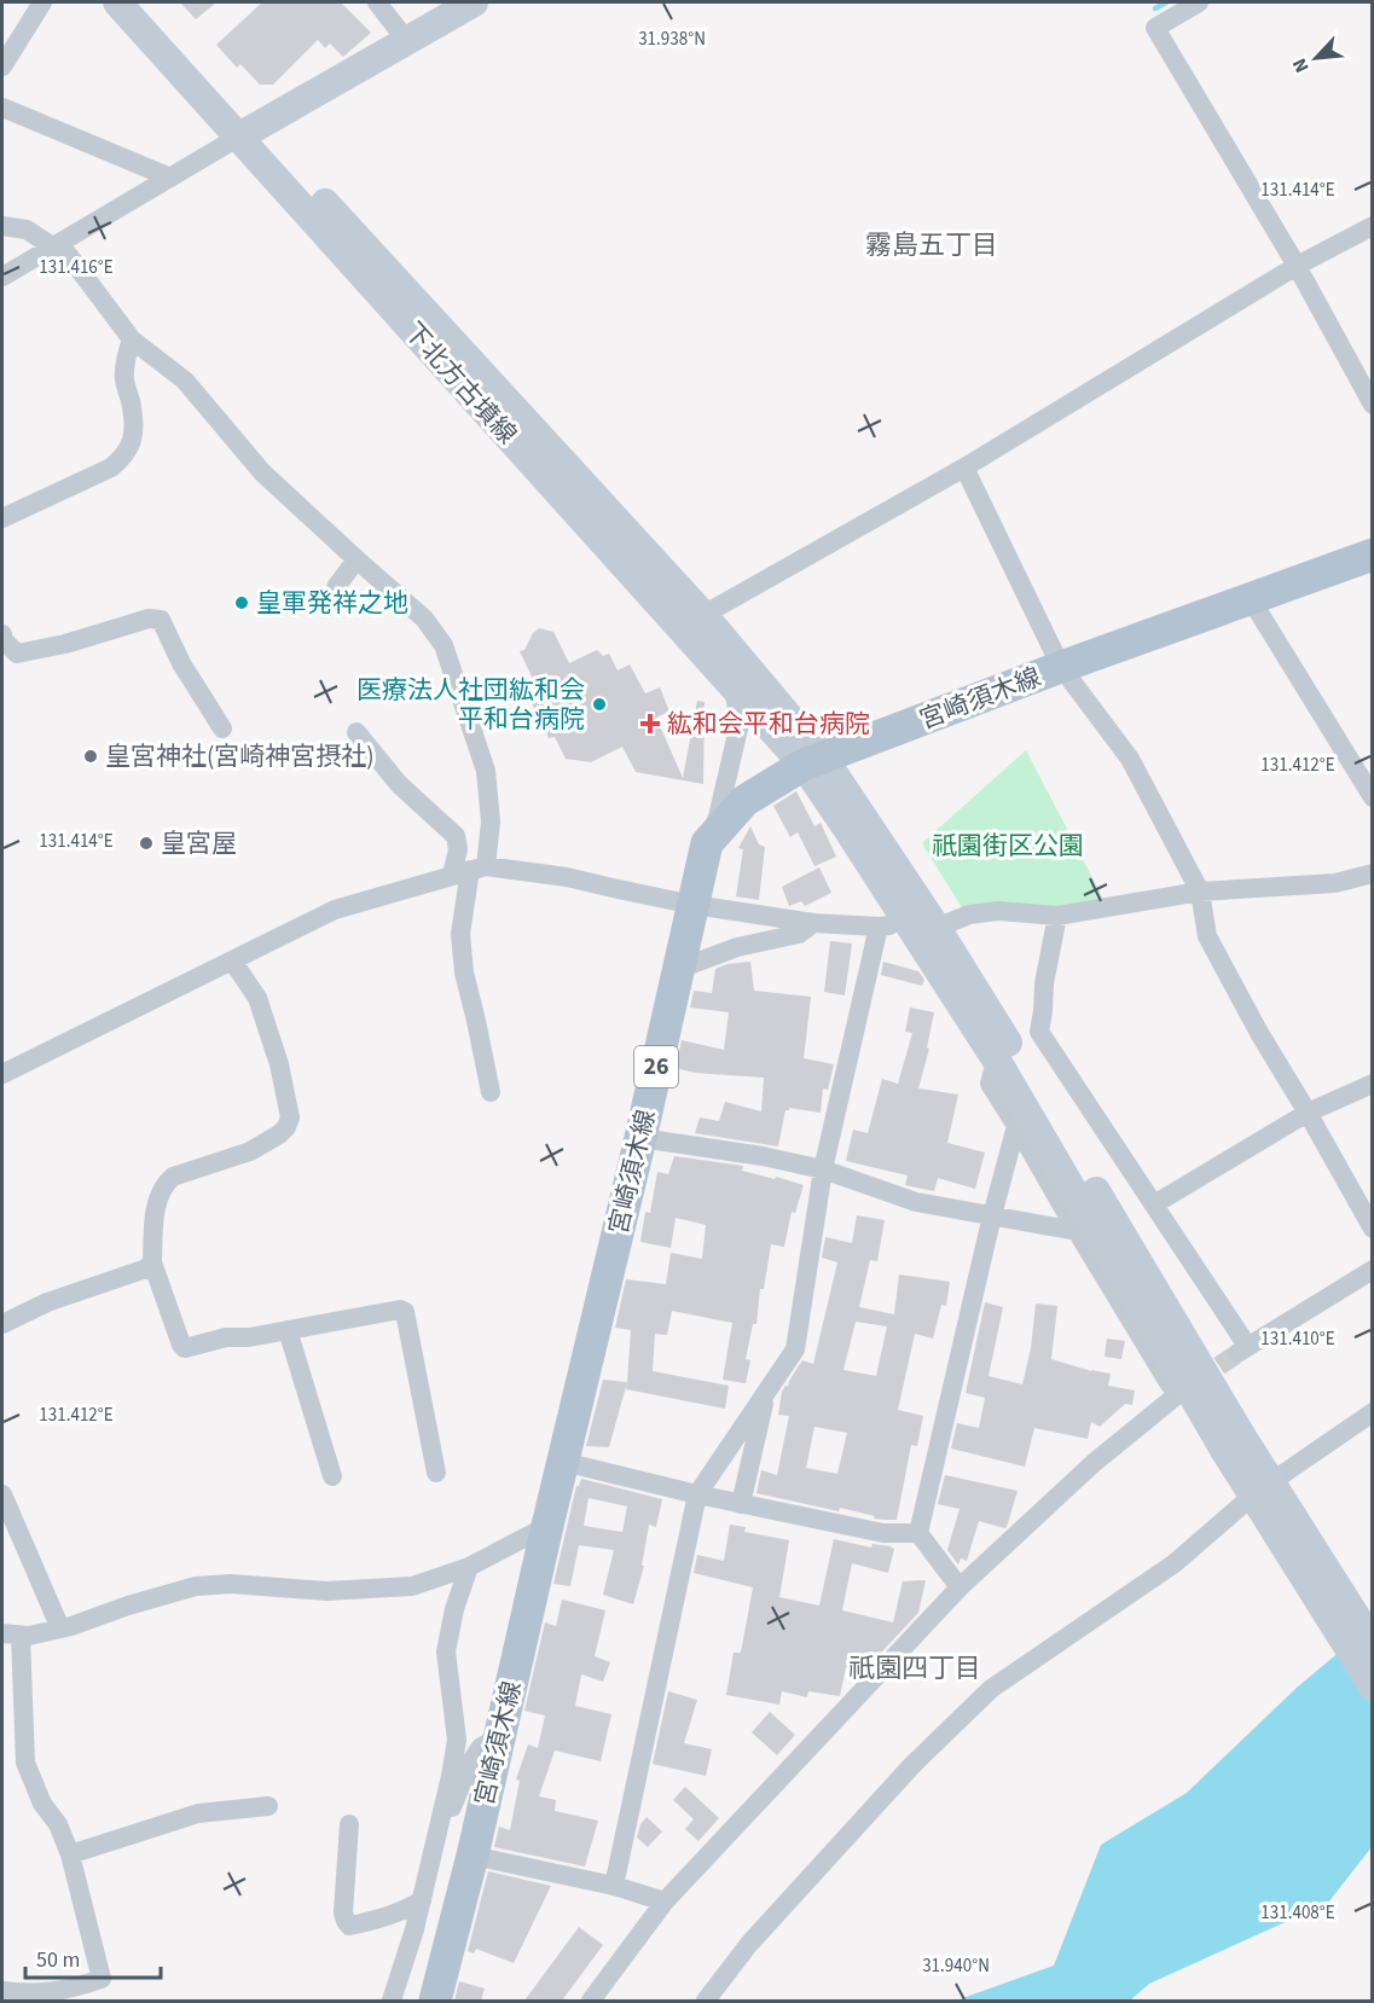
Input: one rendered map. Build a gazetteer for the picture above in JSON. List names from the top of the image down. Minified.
{"streets":{"main road":["下北方古墳線","宮崎須木線","26"]},"crossings":[["下北方古墳線","宮崎須木線"]],"districts":["霧島五丁目","祇園四丁目"],"parks":["祇園街区公園"],"places":{"other":["皇軍発祥之地","医療法人社団紘和会 平和台病院","皇宮神社(宮崎神宮摂社)","皇宮屋"],"health":["紘和会平和台病院"]},"scale_bar":"50 m","north":"bottom left","coordinates":["31.938°N","131.414°E","131.416°E","131.412°E","131.410°E","131.408°E","31.940°N"]}
